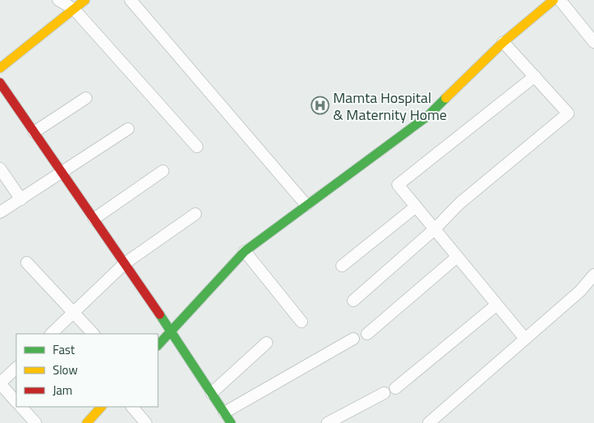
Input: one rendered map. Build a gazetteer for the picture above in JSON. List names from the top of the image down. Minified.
{"places":{"hospital":["Mamta Hospital & Maternity Home"]},"legend":["Fast","Slow","Jam"]}
